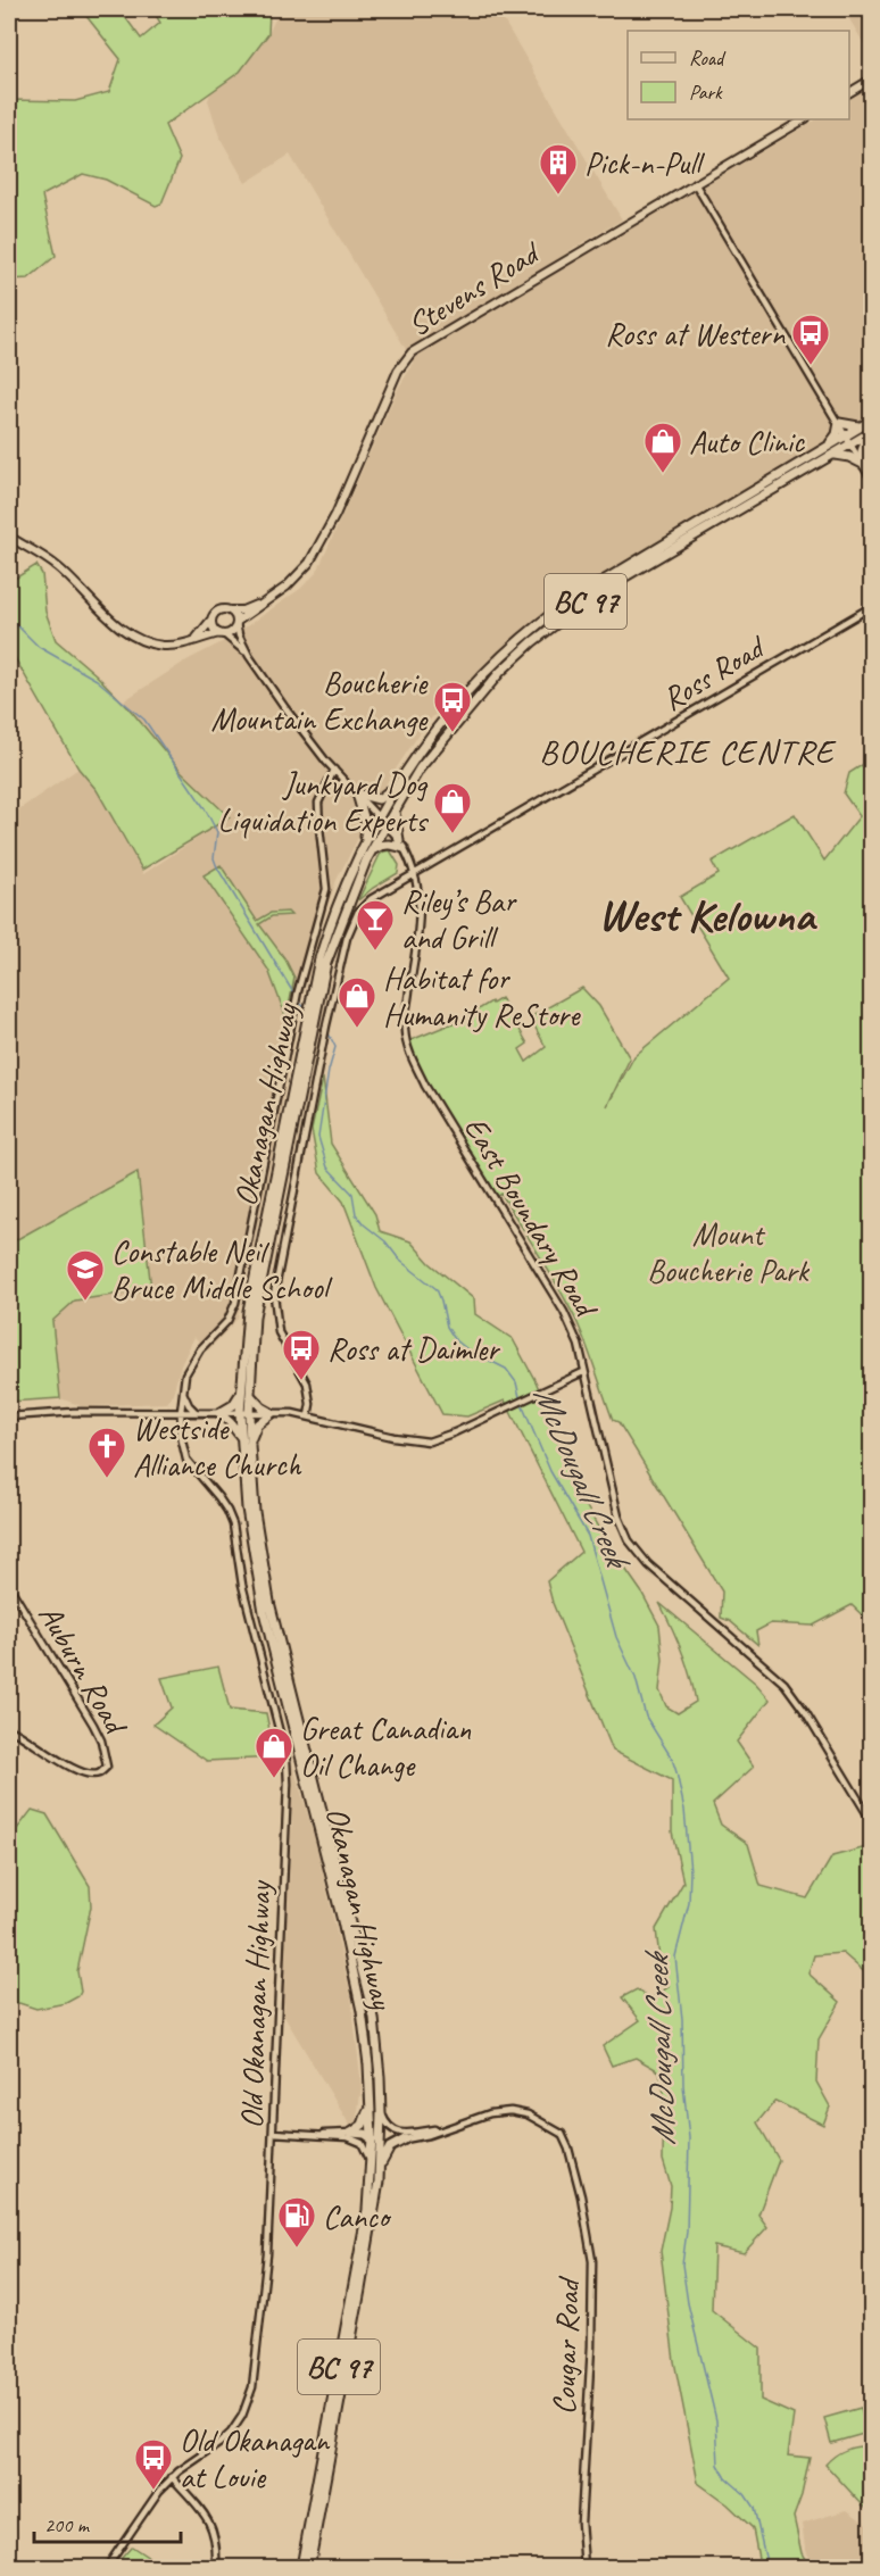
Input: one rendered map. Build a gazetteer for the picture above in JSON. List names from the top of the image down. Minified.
{"streets":{"highway":["BC 97","Okanagan Highway"],"main road":["Stevens Road"],"street":["Ross Road","East Boundary Road","Auburn Road","Old Okanagan Highway","Cougar Road"]},"crossings":[["Ross Road","East Boundary Road"]],"districts":["BOUCHERIE CENTRE","West Kelowna"],"water":["McDougall Creek"],"parks":["Mount Boucherie Park"],"places":{"building":["Pick-n-Pull"],"bus stop":["Ross at Western","Boucherie Mountain Exchange","Ross at Daimler","Old Okanagan at Louie"],"shop":["Auto Clinic","Junkyard Dog Liquidation Experts","Habitat for Humanity ReStore","Great Canadian Oil Change"],"bar":["Riley’s Bar and Grill"],"school or university":["Constable Neil Bruce Middle School"],"church":["Westside Alliance Church"],"fuel station":["Canco"]},"legend":["Road","Park"],"scale_bar":"200 m"}
